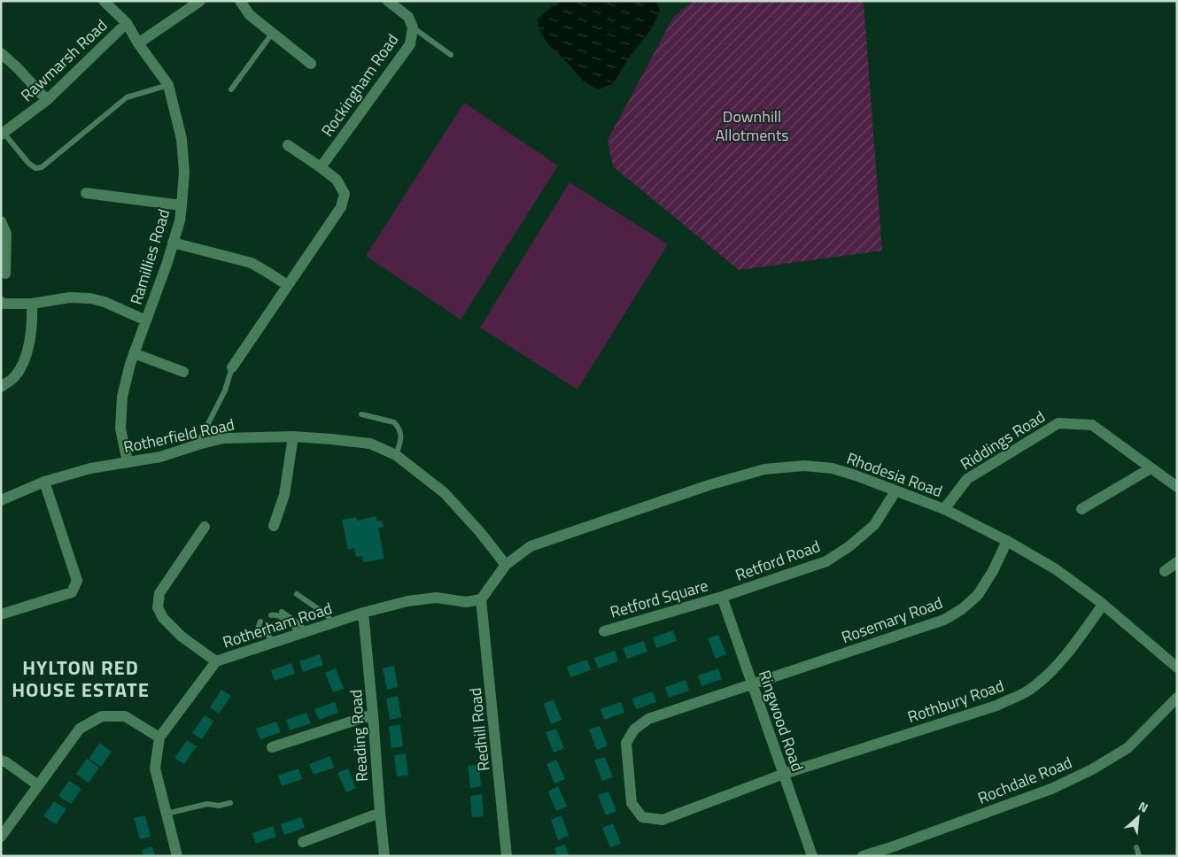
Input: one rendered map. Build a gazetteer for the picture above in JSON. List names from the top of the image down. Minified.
{"streets":{"street":["Rawmarsh Road","Rockingham Road","Ramillies Road","Rotherfield Road","Riddings Road","Rhodesia Road","Retford Road","Retford Square","Rosemary Road","Rotherham Road","Rothbury Road","Ringwood Road","Redhill Road","Reading Road","Rochdale Road"]},"crossings":[["Rawmarsh Road","Ramillies Road"],["Ramillies Road","Rotherfield Road"],["Rotherfield Road","Rhodesia Road"],["Riddings Road","Rhodesia Road"],["Rhodesia Road","Retford Road"],["Rhodesia Road","Rosemary Road"],["Rhodesia Road","Rotherham Road"],["Rhodesia Road","Rothbury Road"],["Rhodesia Road","Redhill Road"],["Retford Road","Retford Square"],["Retford Road","Ringwood Road"],["Retford Square","Ringwood Road"],["Rosemary Road","Rothbury Road"],["Rosemary Road","Ringwood Road"],["Rotherham Road","Redhill Road"],["Rotherham Road","Reading Road"],["Rothbury Road","Ringwood Road"]],"districts":["HYLTON RED HOUSE ESTATE"],"parks":["Downhill Allotments"],"north":"top right"}
